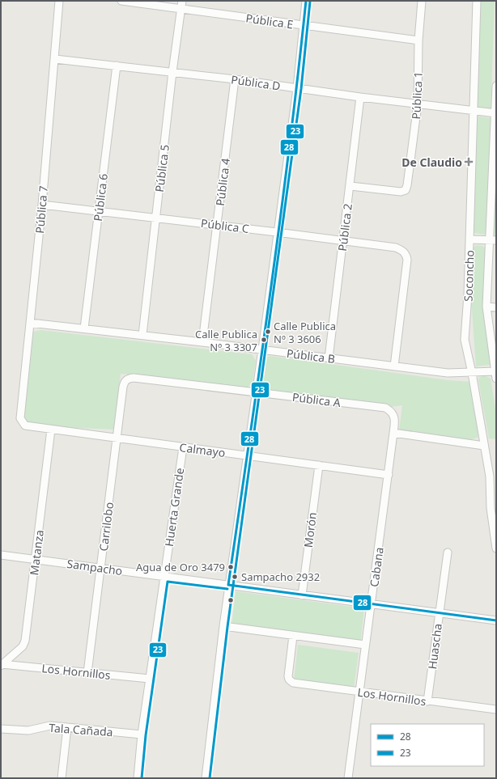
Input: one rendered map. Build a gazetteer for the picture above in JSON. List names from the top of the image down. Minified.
{"streets":{"street":["Pública E","Pública D","Pública 1","Pública 5","Pública 4","Pública 6","Pública 7","Pública C","Pública 2","Soconcho","Pública B","Pública A","Calmayo","Huerta Grande","Carrilobo","Morón","Matanza","Sampacho","Cabana","Huascha","Los Hornillos","Tala Cañada"]},"crossings":[["Pública E","Pública 1"],["Pública E","Pública 5"],["Pública D","Pública 1"],["Pública D","Pública 5"],["Pública D","Pública 4"],["Pública D","Pública 6"],["Pública D","Pública 7"],["Pública D","Pública 2"],["Pública D","Soconcho"],["Pública 1","Pública 2"],["Pública 5","Pública C"],["Pública 5","Pública B"],["Pública 4","Pública C"],["Pública 4","Pública B"],["Pública 6","Pública C"],["Pública 6","Pública B"],["Pública 7","Pública C"],["Pública 7","Pública B"],["Pública 7","Calmayo"],["Pública C","Pública 2"],["Pública C","Pública B"],["Pública 2","Pública B"],["Soconcho","Pública B"],["Pública A","Calmayo"],["Pública A","Carrilobo"],["Pública A","Cabana"],["Calmayo","Huerta Grande"],["Calmayo","Carrilobo"],["Calmayo","Morón"],["Calmayo","Matanza"],["Calmayo","Cabana"],["Huerta Grande","Sampacho"],["Huerta Grande","Los Hornillos"],["Huerta Grande","Tala Cañada"],["Carrilobo","Sampacho"],["Carrilobo","Los Hornillos"],["Morón","Sampacho"],["Matanza","Sampacho"],["Matanza","Los Hornillos"],["Sampacho","Cabana"],["Sampacho","Huascha"],["Cabana","Los Hornillos"],["Huascha","Los Hornillos"]],"places":{"health":["De Claudio"],"other":["Calle Publica Nº 3 3606","Calle Publica Nº 3 3307","Agua de Oro 3479","Sampacho 2932"]},"lines":["transit line 28","transit line 23"],"legend":["28","23"]}
